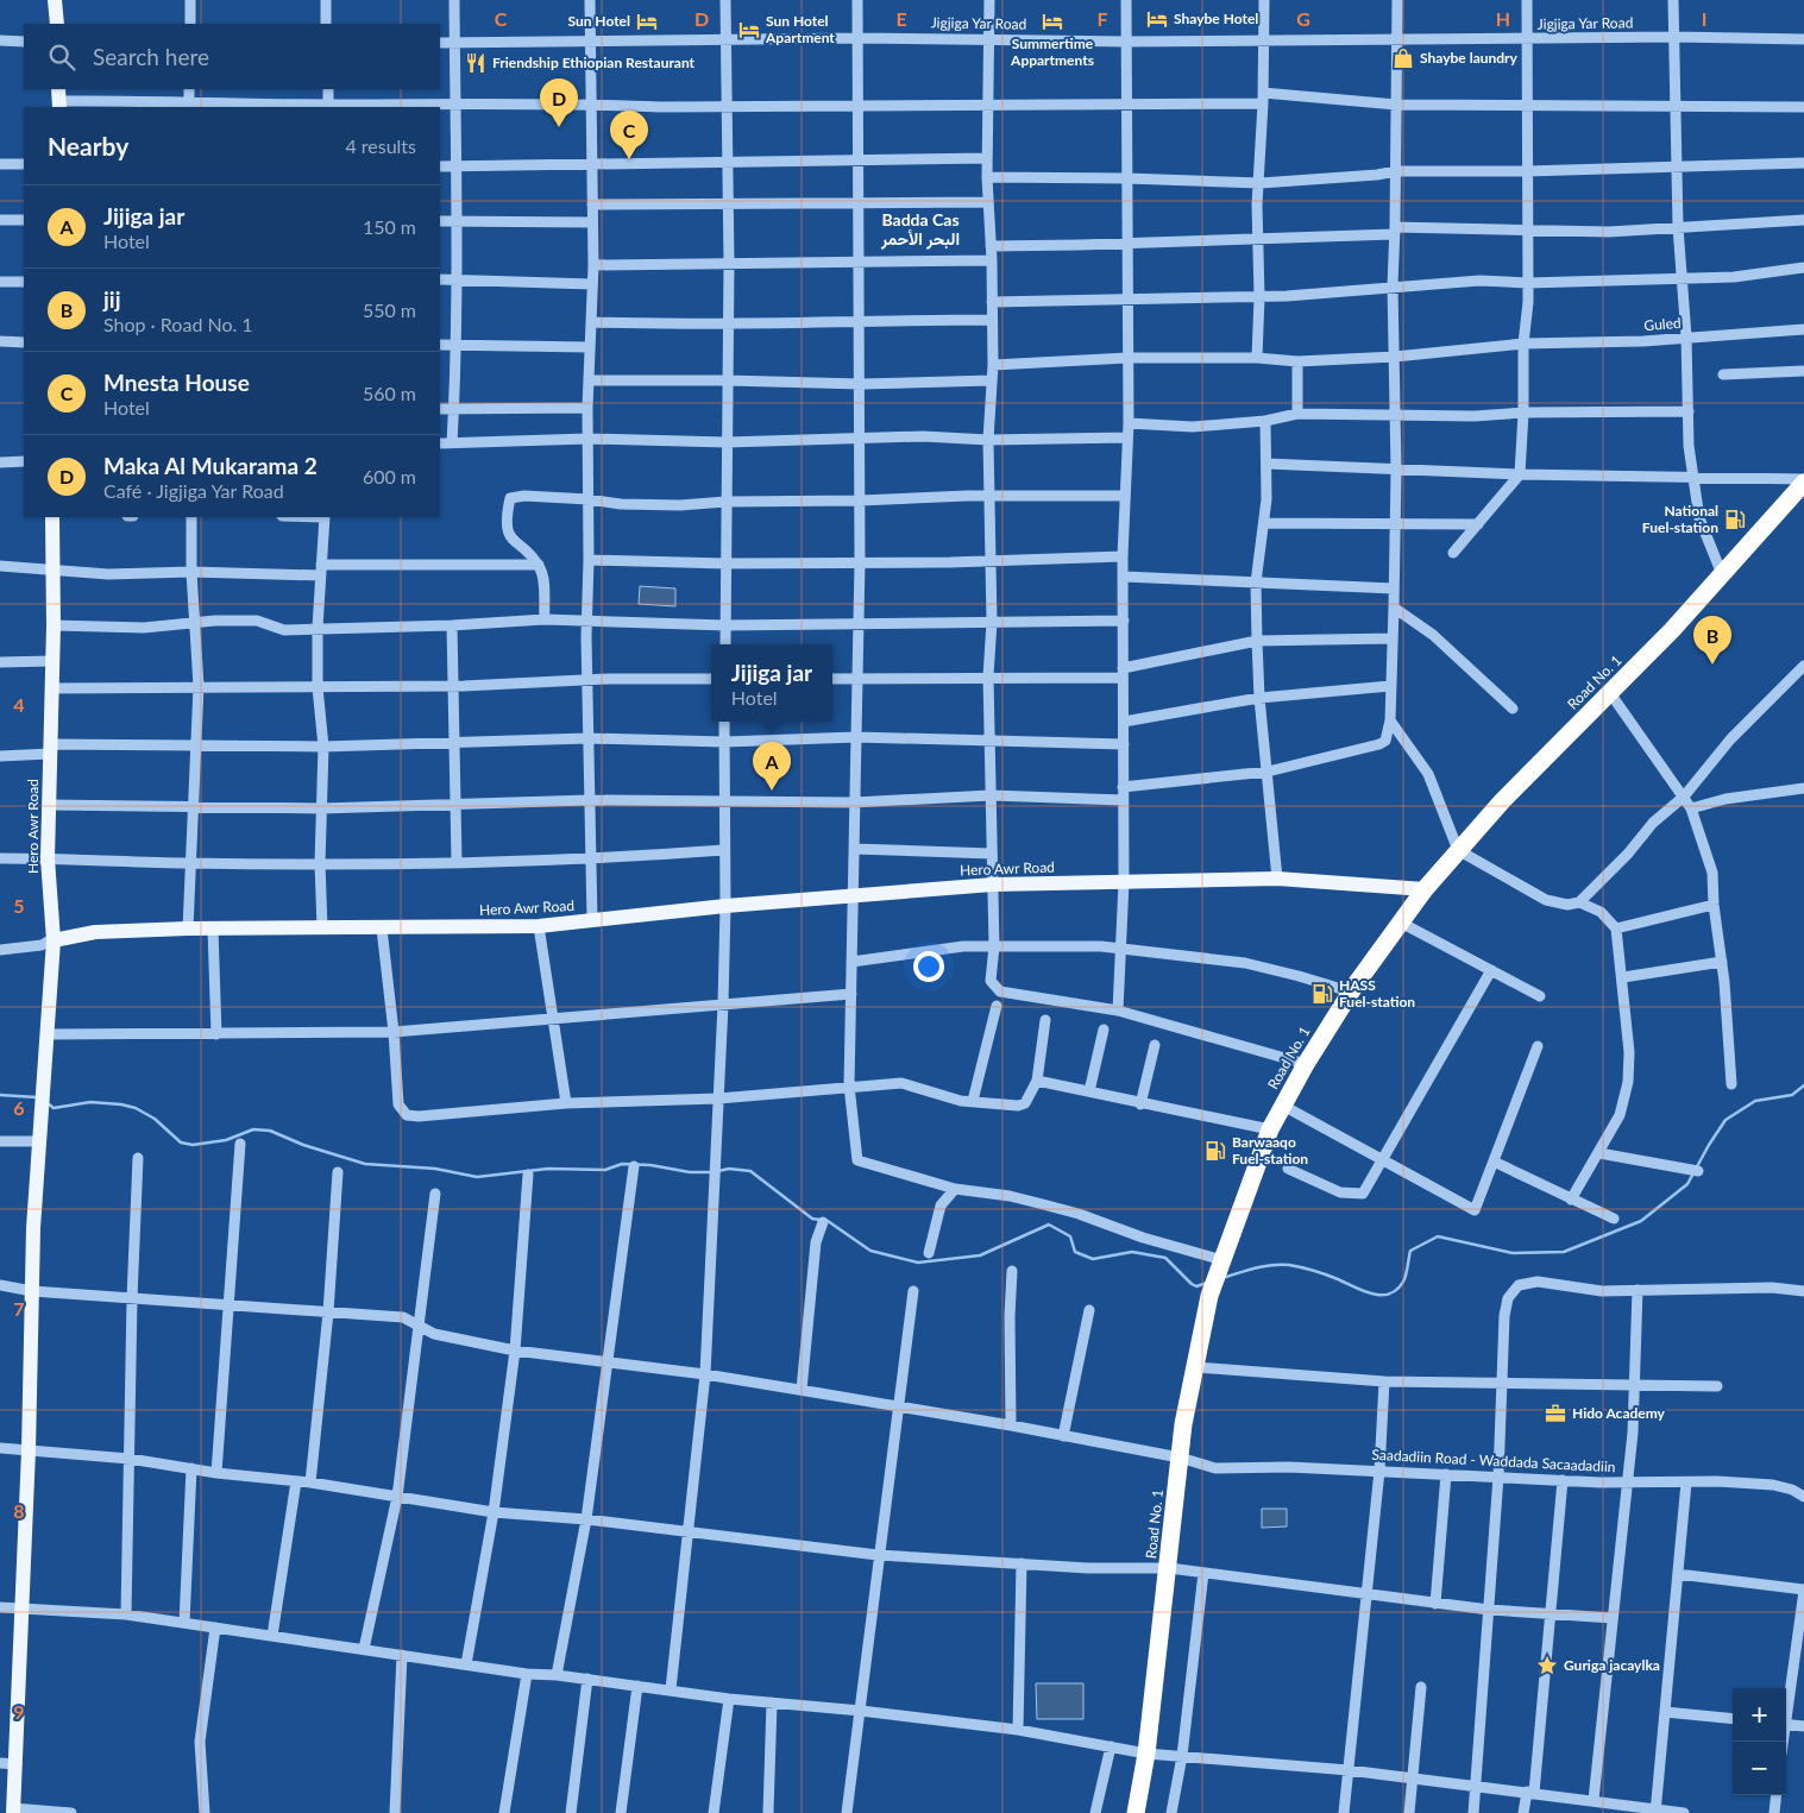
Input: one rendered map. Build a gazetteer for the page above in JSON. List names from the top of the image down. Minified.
{"streets":{"highway":["Road No. 1"],"main road":["Hero Awr Road"],"street":["Jigjiga Yar Road","Guled","Saadadiin Road - Waddada Sacaadadiin"]},"crossings":[["Road No. 1","Hero Awr Road"],["Road No. 1","Saadadiin Road - Waddada Sacaadadiin"]],"districts":["Badda Cas البحر الأحمر"],"places":{"hotel":["Shaybe Hotel","Sun Hotel","Summertime Appartments","Sun Hotel Apartment"],"shop":["Shaybe laundry"],"restaurant":["Friendship Ethiopian Restaurant"],"fuel station":["National Fuel-station","HASS Fuel-station","Barwaaqo Fuel-station"],"office":["Hido Academy"],"place":["Guriga jacaylka"]},"page":{"search":"Search here","pins":["D","C","B","A"],"heading":["Nearby","4 results"],"list":[{"mark":"A","name":"Jijiga jar","note":"Hotel","value":"150 m"},{"mark":"B","name":"jij","note":"Shop · Road No. 1","value":"550 m"},{"mark":"C","name":"Mnesta House","note":"Hotel","value":"560 m"},{"mark":"D","name":"Maka Al Mukarama 2","note":"Café · Jigjiga Yar Road","value":"600 m"}],"popup":["Jijiga jar","Hotel"],"map_buttons":["+","−"]},"grid":{"columns":["C","D","E","F","G","H","I"],"rows":["4","5","6","7","8","9"]}}
